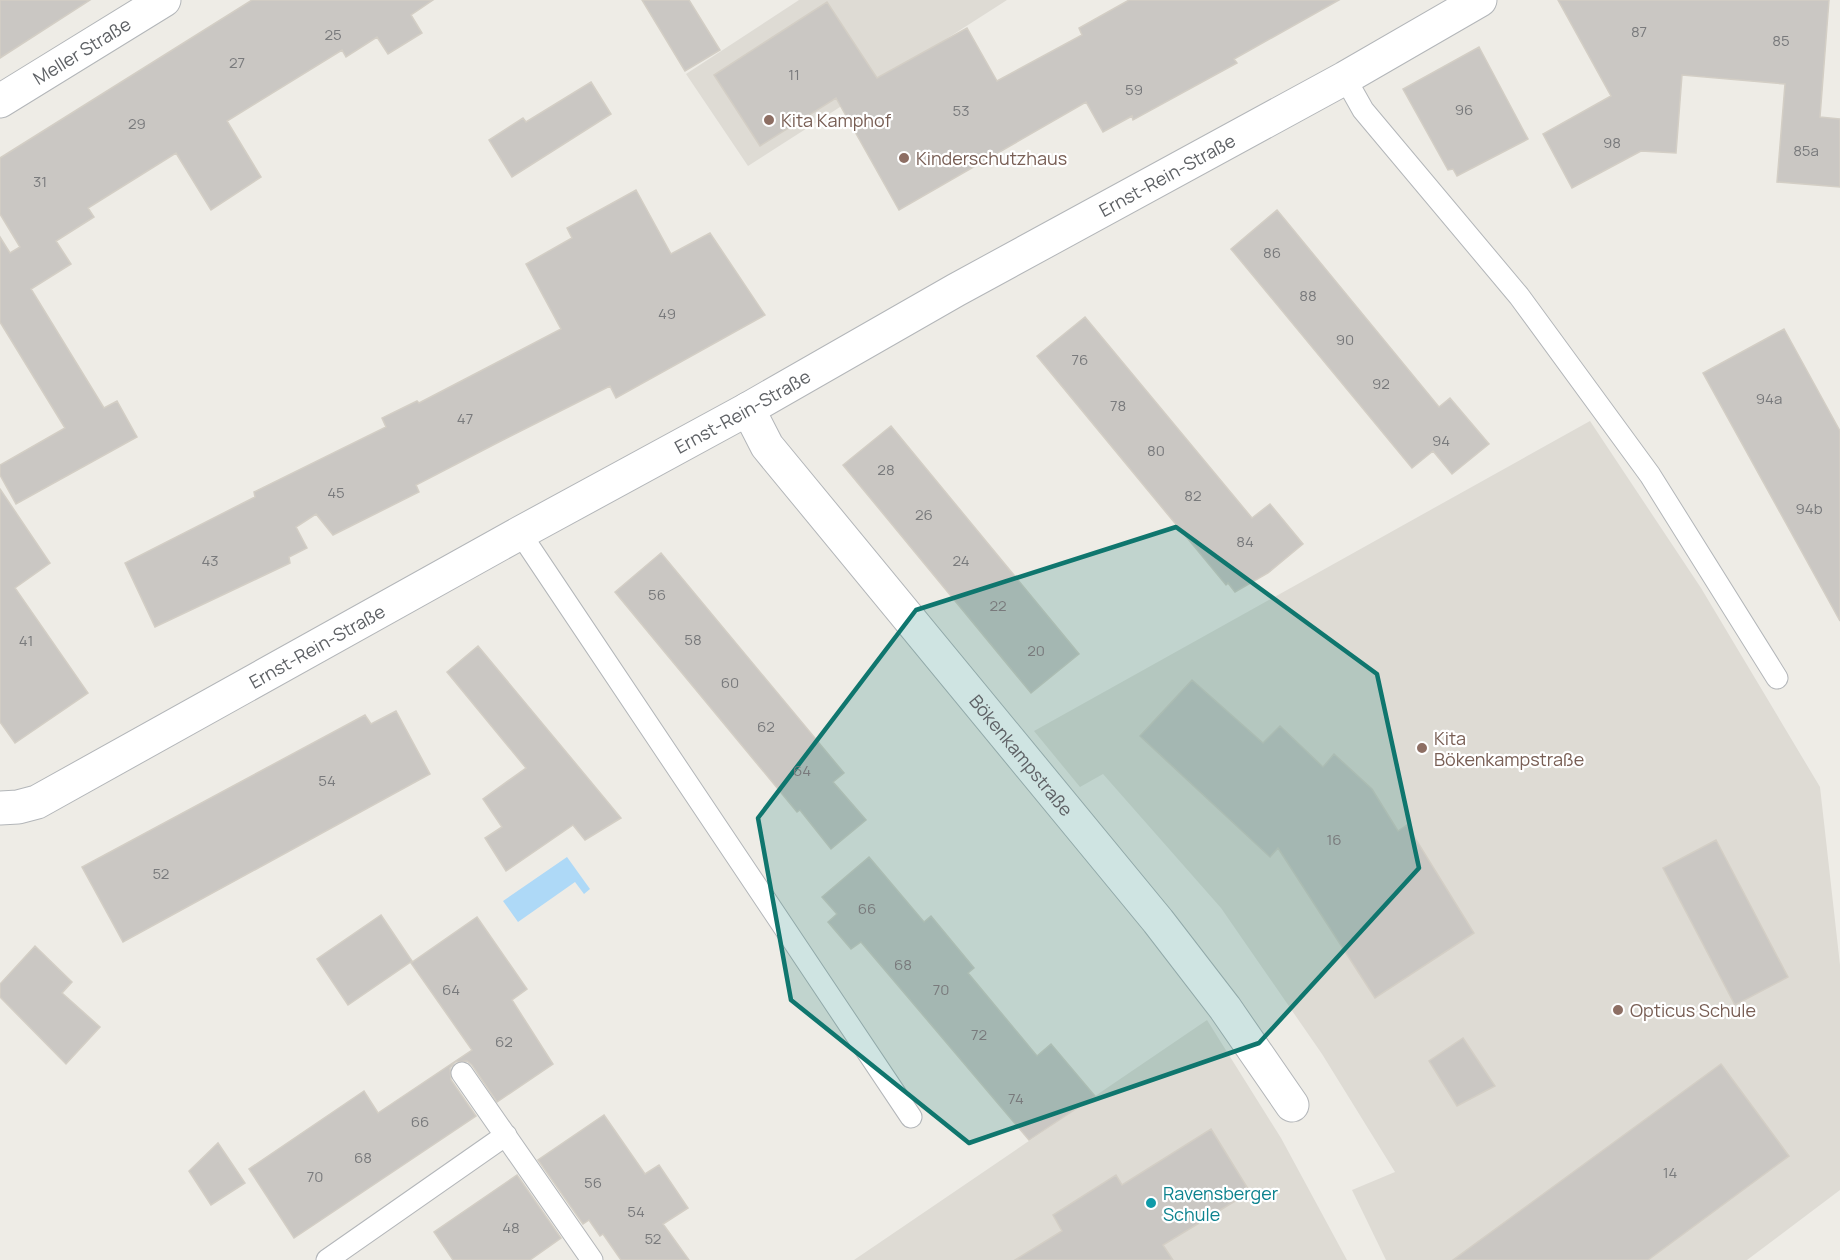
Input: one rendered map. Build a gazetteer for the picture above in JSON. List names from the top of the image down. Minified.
{"streets":{"street":["Meller Straße","Ernst-Rein-Straße","Bökenkampstraße"]},"crossings":[["Ernst-Rein-Straße","Bökenkampstraße"]],"places":["Kita Kamphof","Kinderschutzhaus","Kita Bökenkampstraße","Opticus Schule","Ravensberger Schule"],"house_numbers":["87","25","85","27","11","59","96","53","29","98","85a","31","86","88","49","90","76","92","94a","78","47","94","80","28","45","82","94b","26","84","43","24","56","22","58","41","20","60","62","64","54","16","52","66","68","64","70","72","62","74","66","68","14","70","56","54","48","52"]}
